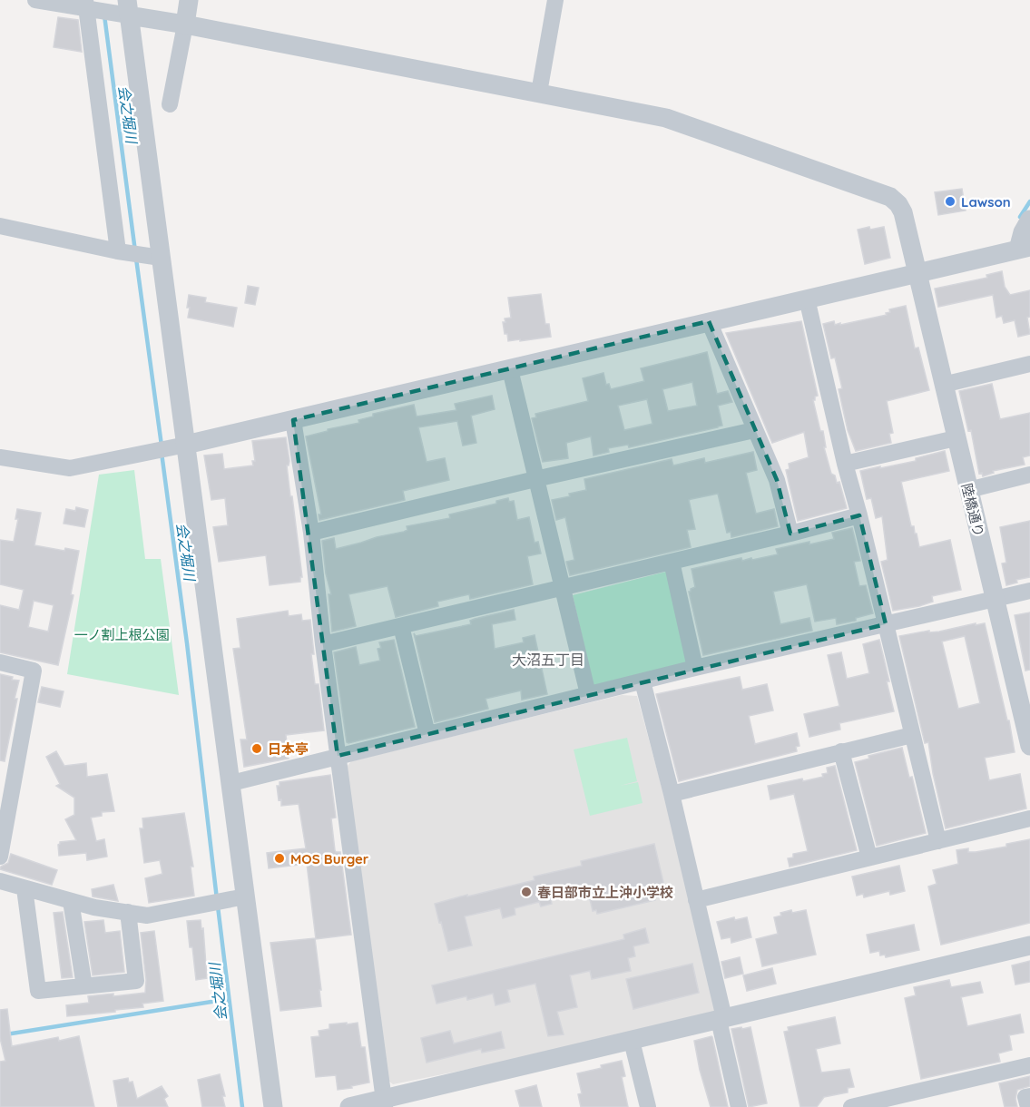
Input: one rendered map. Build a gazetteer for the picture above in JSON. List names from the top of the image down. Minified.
{"streets":{"street":["陸橋通り"]},"districts":["大沼五丁目"],"water":["会之堀川"],"parks":["一ノ割上根公園"],"places":["Lawson","日本亭","MOS Burger","春日部市立上沖小学校"]}
